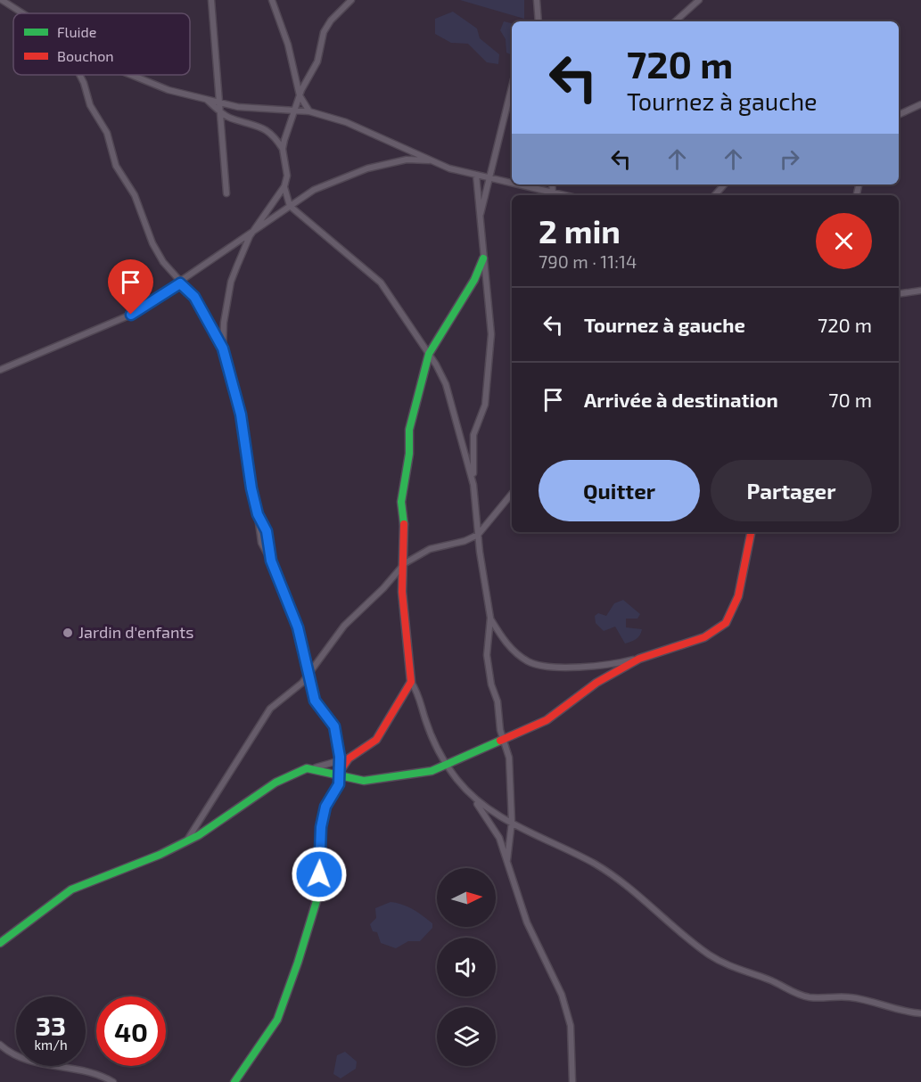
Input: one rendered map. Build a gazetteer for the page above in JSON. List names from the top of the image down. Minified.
{"places":["Jardin d'enfants"],"legend":["Fluide","Bouchon"],"north":"right","page":{"turn":["720 m","Tournez à gauche"],"heading":["2 min","790 m · 11:14"],"list":[{"name":"Tournez à gauche","value":"720 m"},{"name":"Arrivée à destination","value":"70 m"}],"buttons":["Quitter","Partager"],"speed":"33 km/h","limit":"40"}}
